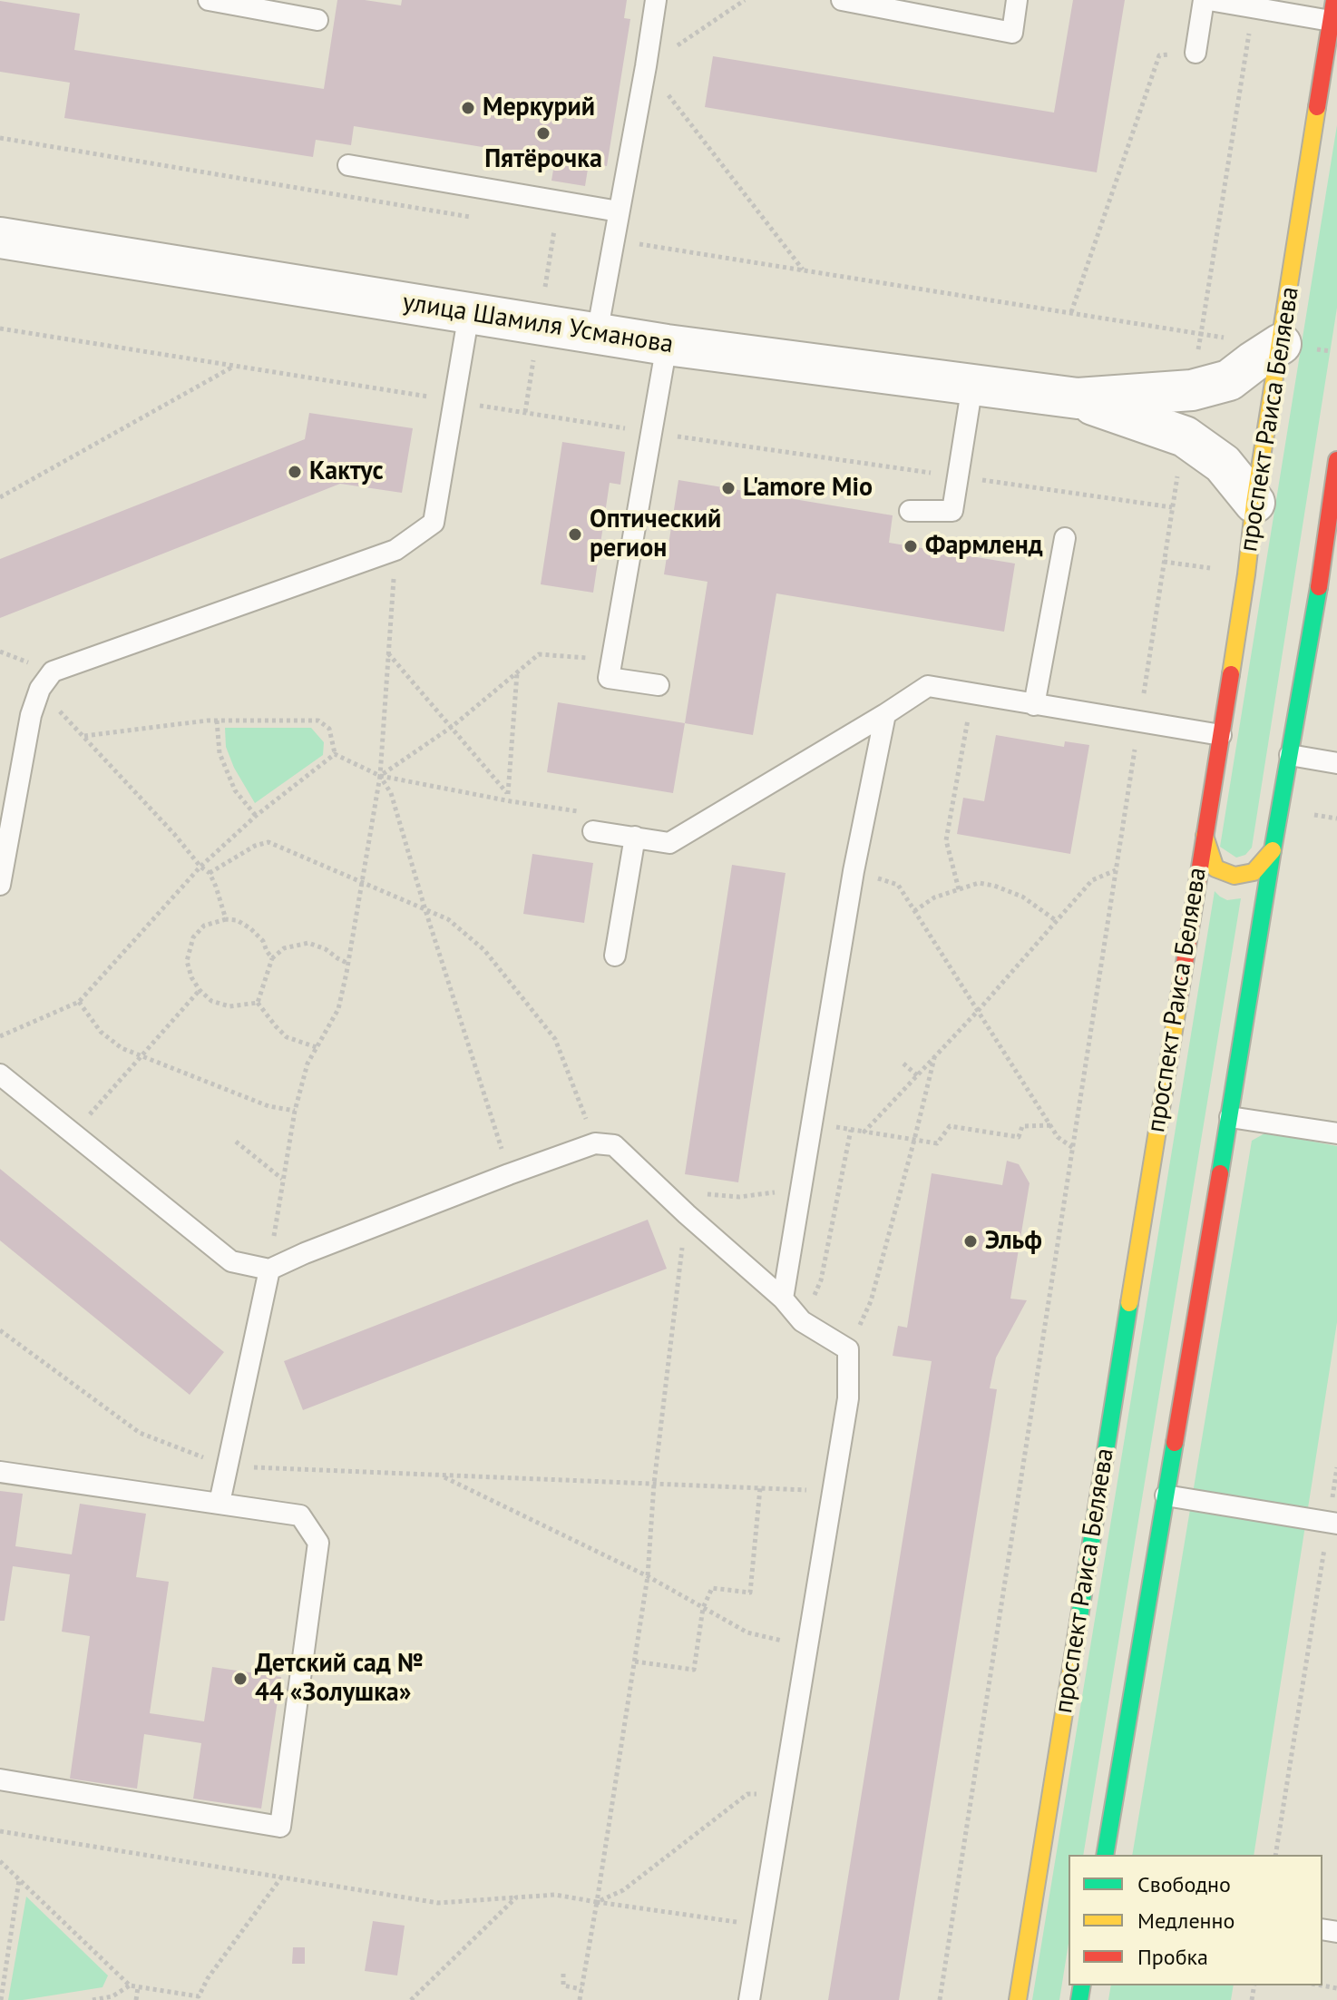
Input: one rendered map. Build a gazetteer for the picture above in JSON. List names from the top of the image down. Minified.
{"streets":{"street":["улица Шамиля Усманова","проспект Раиса Беляева"]},"crossings":[["улица Шамиля Усманова","проспект Раиса Беляева"]],"places":["Меркурий","Пятёрочка","Кактус","L'amore Mio","Оптический регион","Фармленд","Эльф","Детский сад № 44 «Золушка»"],"legend":["Свободно","Медленно","Пробка"]}
